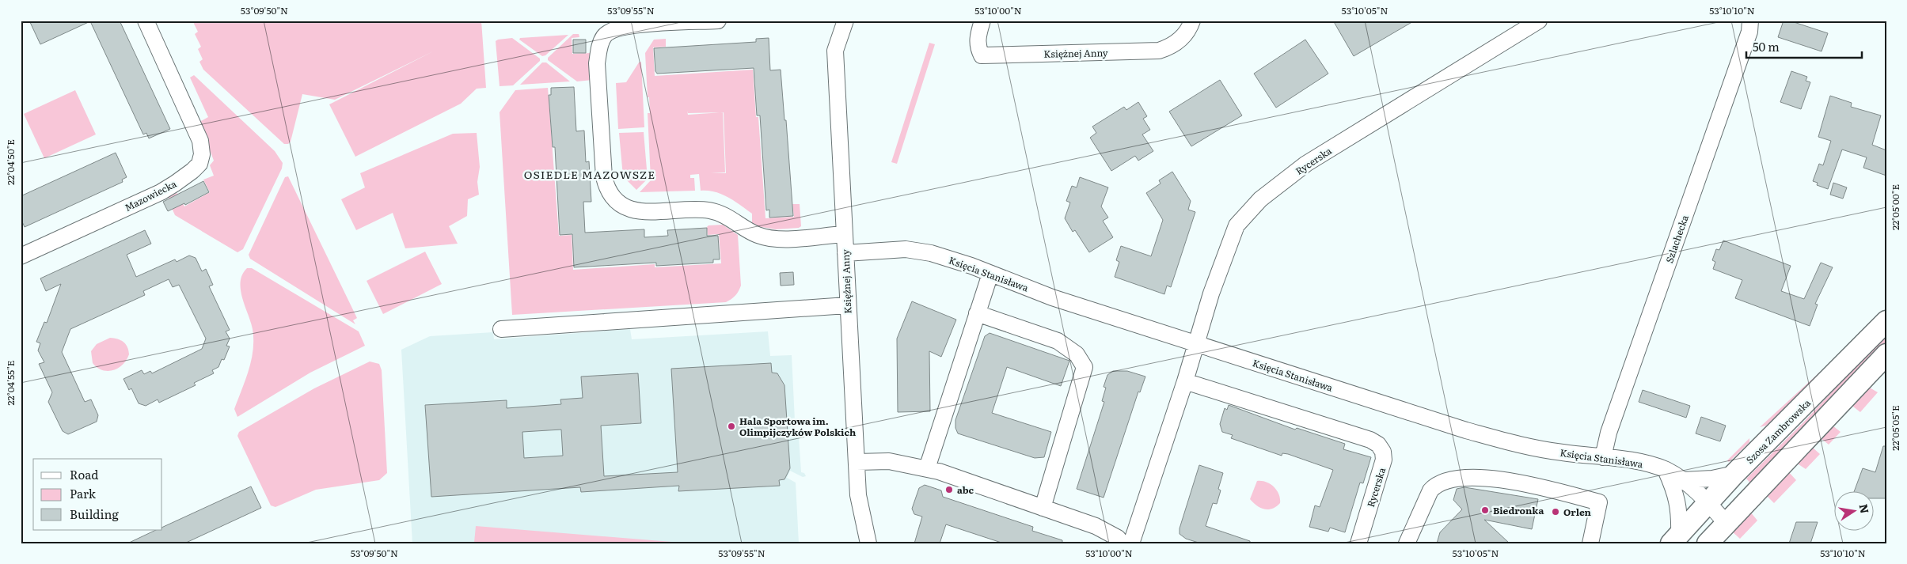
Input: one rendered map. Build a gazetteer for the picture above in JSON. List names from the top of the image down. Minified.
{"streets":{"main road":["Szosa Zambrowska"],"street":["Księżnej Anny","Rycerska","Mazowiecka","Szlachecka","Księcia Stanisława"]},"crossings":[["Księżnej Anny","Księcia Stanisława"],["Rycerska","Księcia Stanisława"],["Szlachecka","Księcia Stanisława"],["Księcia Stanisława","Szosa Zambrowska"]],"districts":["OSIEDLE MAZOWSZE"],"places":["Hala Sportowa im. Olimpijczyków Polskich","abc","Biedronka","Orlen"],"legend":["Road","Park","Building"],"scale_bar":"50 m","north":"right","coordinates":["53°09'50\"N","53°09'55\"N","53°10'00\"N","53°10'05\"N","53°10'10\"N","22°04'50\"E","22°05'00\"E","22°04'55\"E","22°05'05\"E"]}
